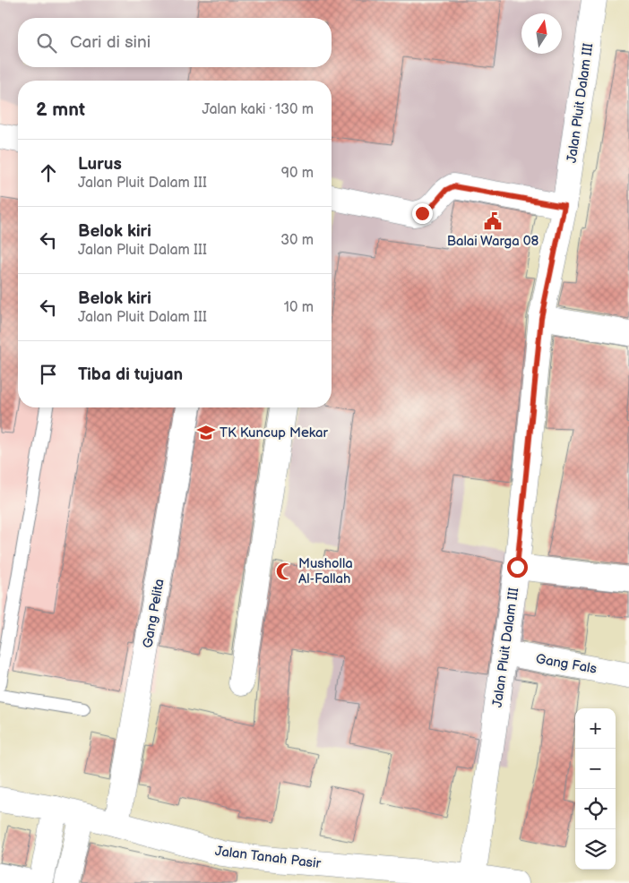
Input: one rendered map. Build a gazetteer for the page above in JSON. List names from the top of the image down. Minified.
{"streets":{"street":["Jalan Pluit Dalam III","Gang Pelita","Gang Fals","Jalan Tanah Pasir"]},"crossings":[["Jalan Pluit Dalam III","Gang Fals"],["Jalan Pluit Dalam III","Jalan Tanah Pasir"],["Gang Pelita","Jalan Tanah Pasir"]],"places":{"public building":["Balai Warga 08"],"school or university":["TK Kuncup Mekar"],"mosque":["Musholla Al-Fallah"]},"north":"top","page":{"search":"Cari di sini","heading":["2 mnt","Jalan kaki · 130 m"],"list":[["Lurus","Jalan Pluit Dalam III","90 m"],["Belok kiri","Jalan Pluit Dalam III","30 m"],["Belok kiri","Jalan Pluit Dalam III","10 m"],"Tiba di tujuan"],"map_buttons":["+","−"]}}
